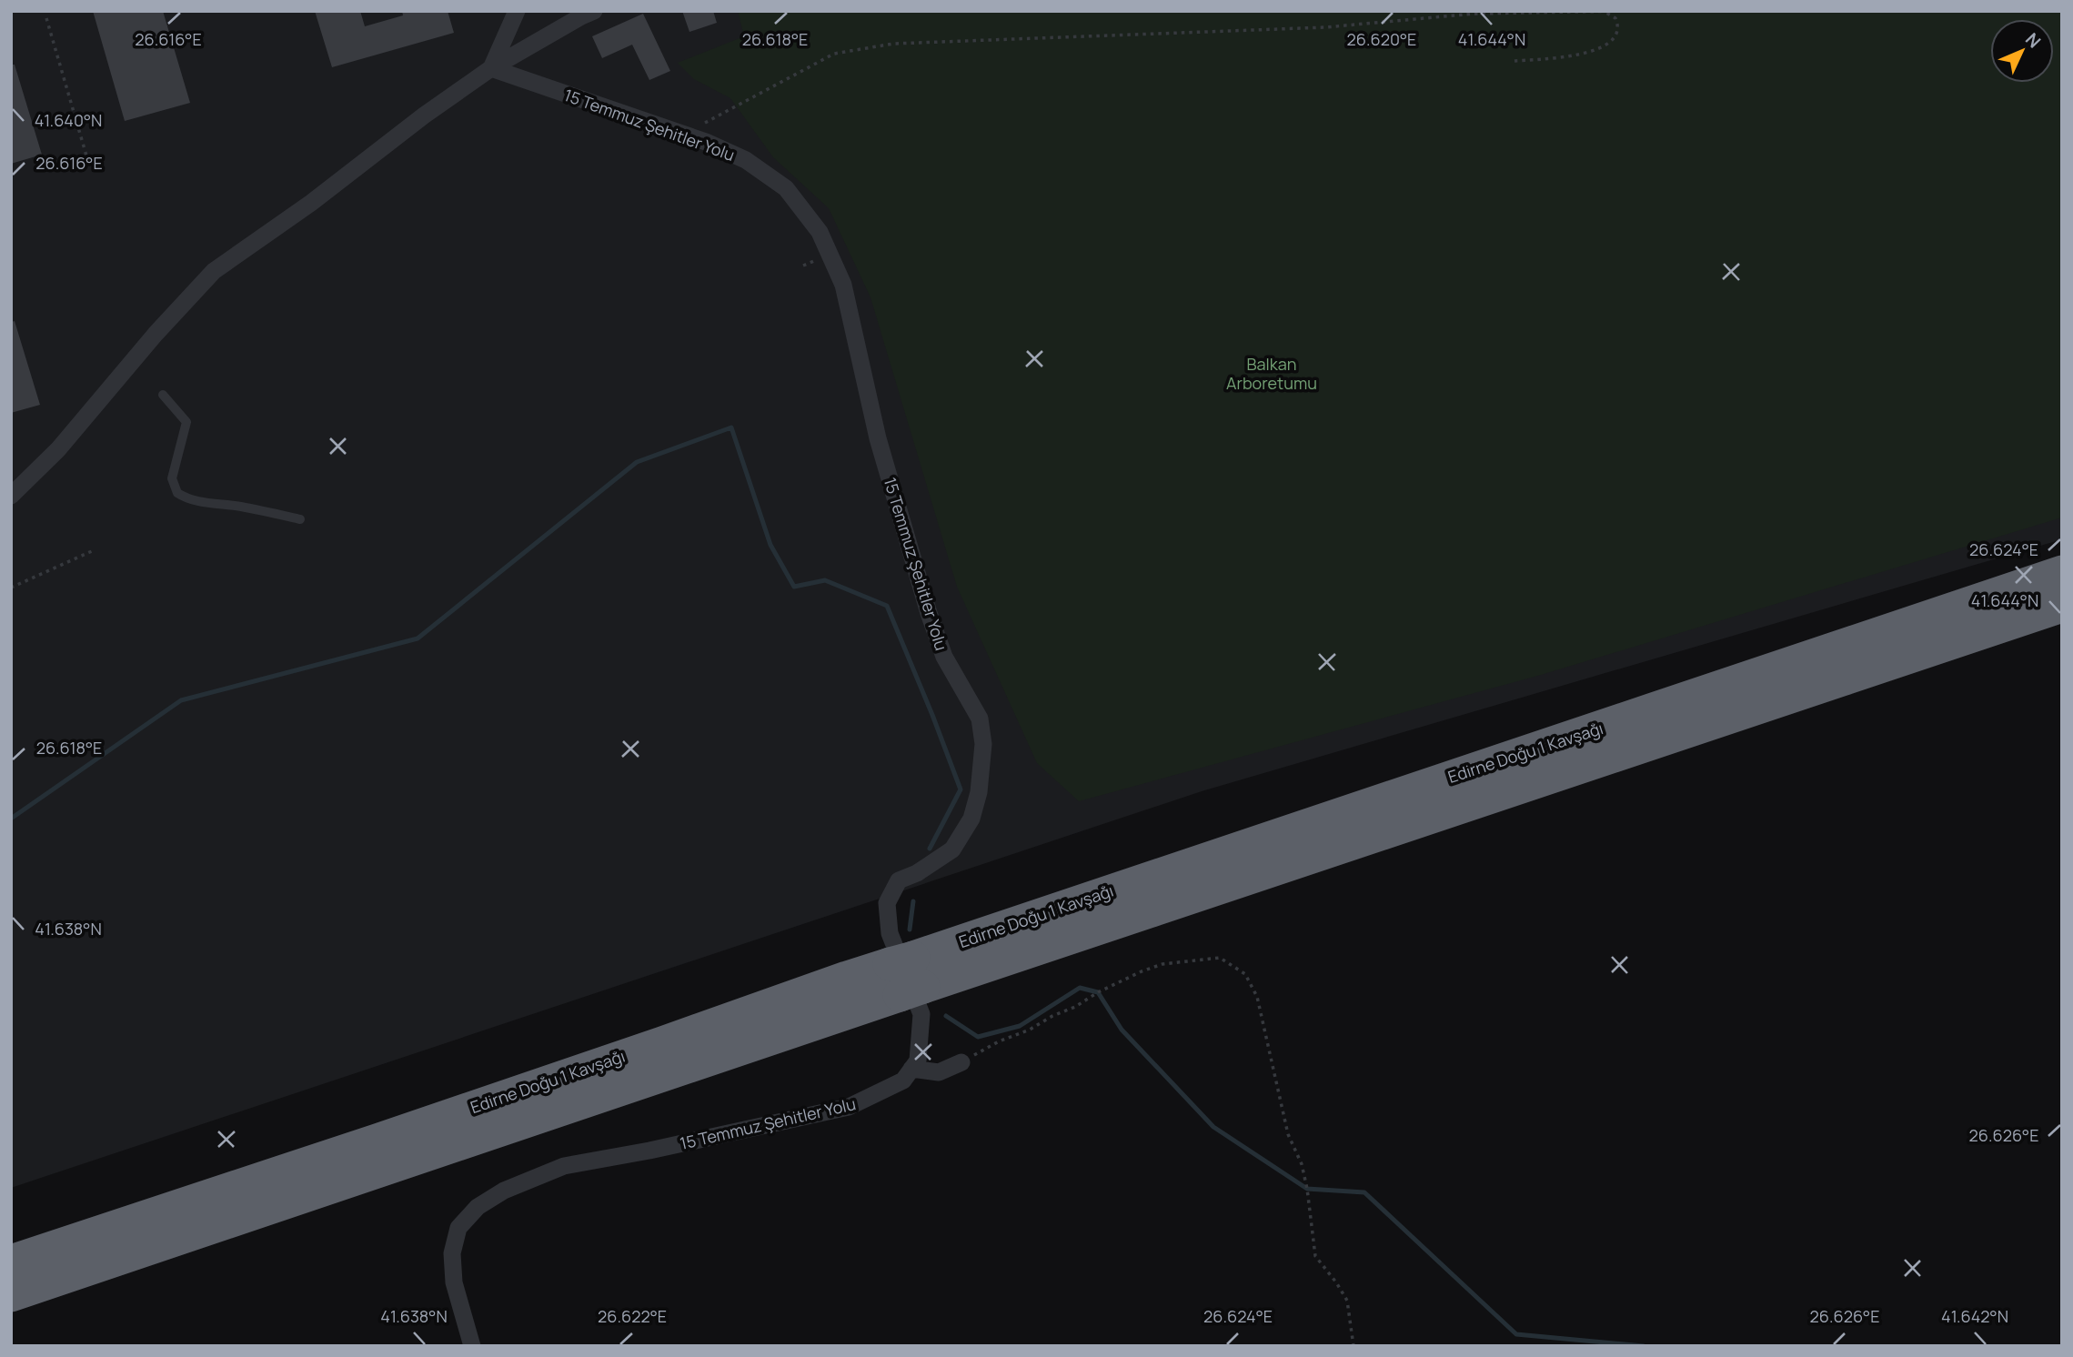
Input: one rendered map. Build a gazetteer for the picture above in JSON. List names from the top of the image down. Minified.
{"streets":{"highway":["Edirne Doğu 1 Kavşağı"],"street":["15 Temmuz Şehitler Yolu"]},"parks":["Balkan Arboretumu"],"north":"top right","coordinates":["26.618°E","26.620°E","26.616°E","41.644°N","41.640°N","26.624°E","41.638°N","26.626°E","41.642°N","26.622°E"]}
